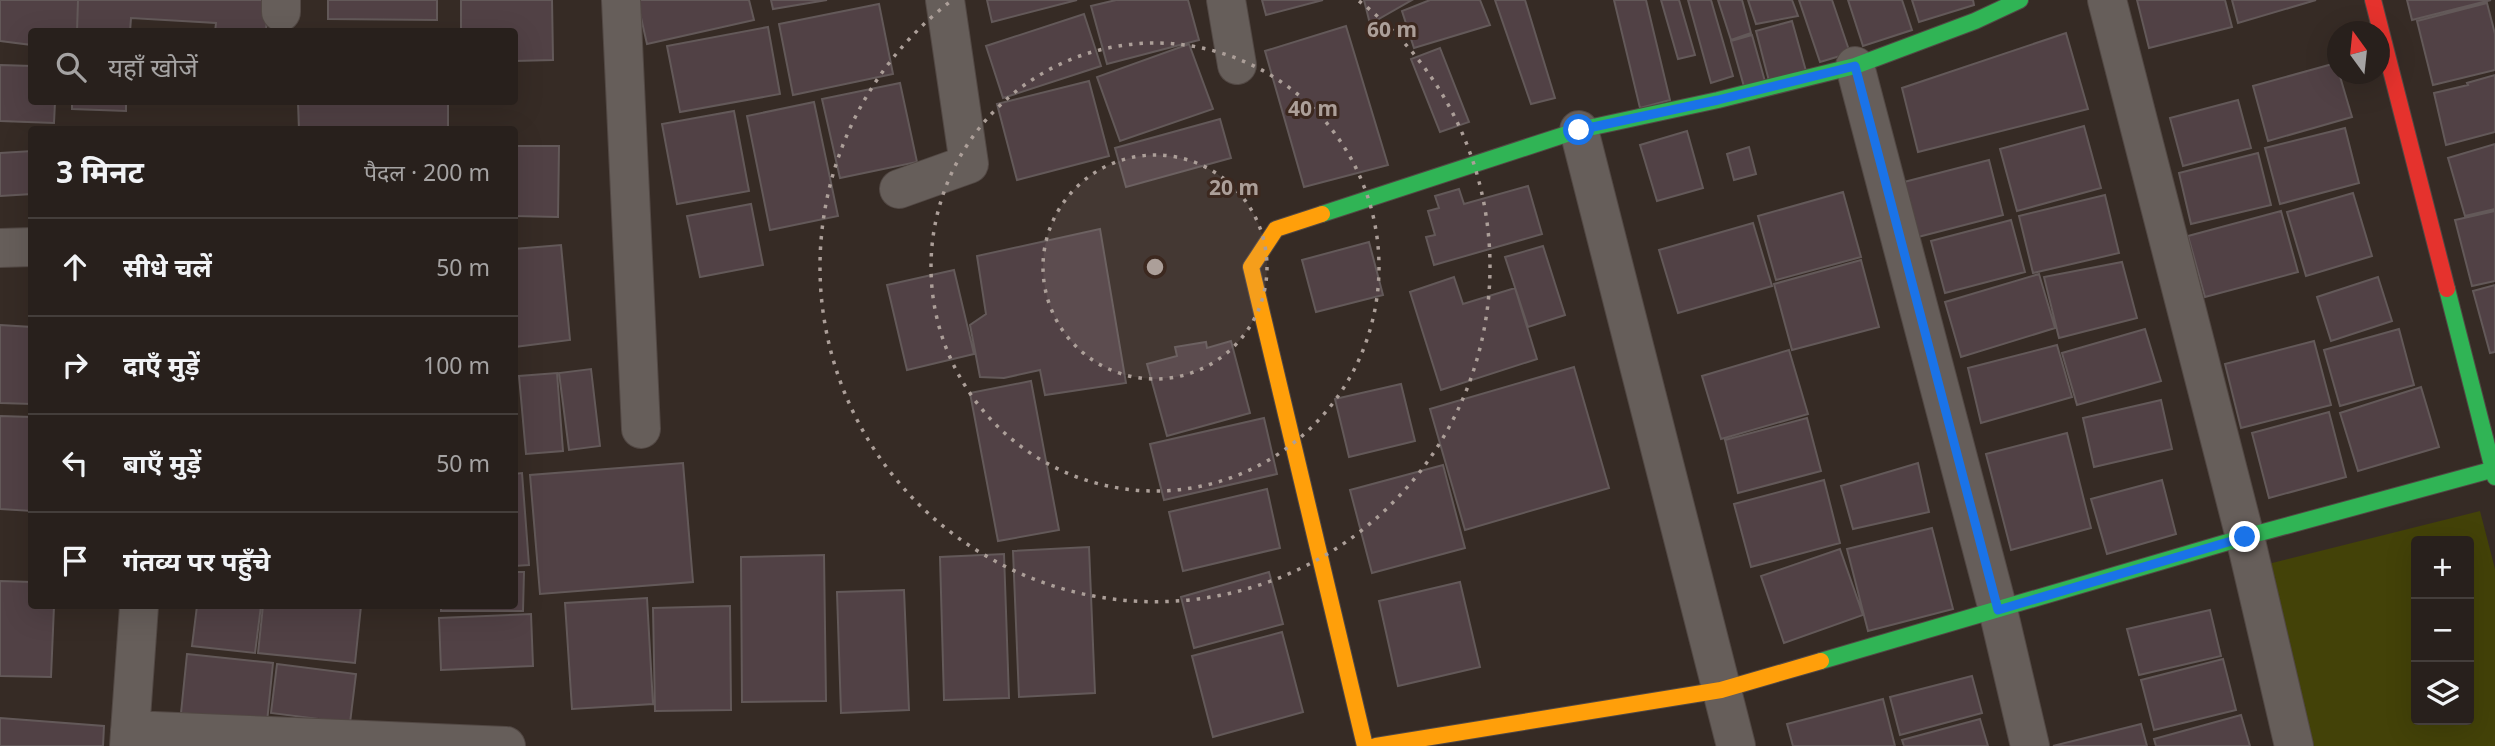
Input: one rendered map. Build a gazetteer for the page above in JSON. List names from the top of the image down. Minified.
{"north":"top","page":{"search":"यहाँ खोजें","heading":["3 मिनट","पैदल · 200 m"],"list":[["सीधे चलें","50 m"],["दाएँ मुड़ें","100 m"],["बाएँ मुड़ें","50 m"],"गंतव्य पर पहुँचे"],"map_buttons":["+","−"]},"rings":["60 m","40 m","20 m"]}
